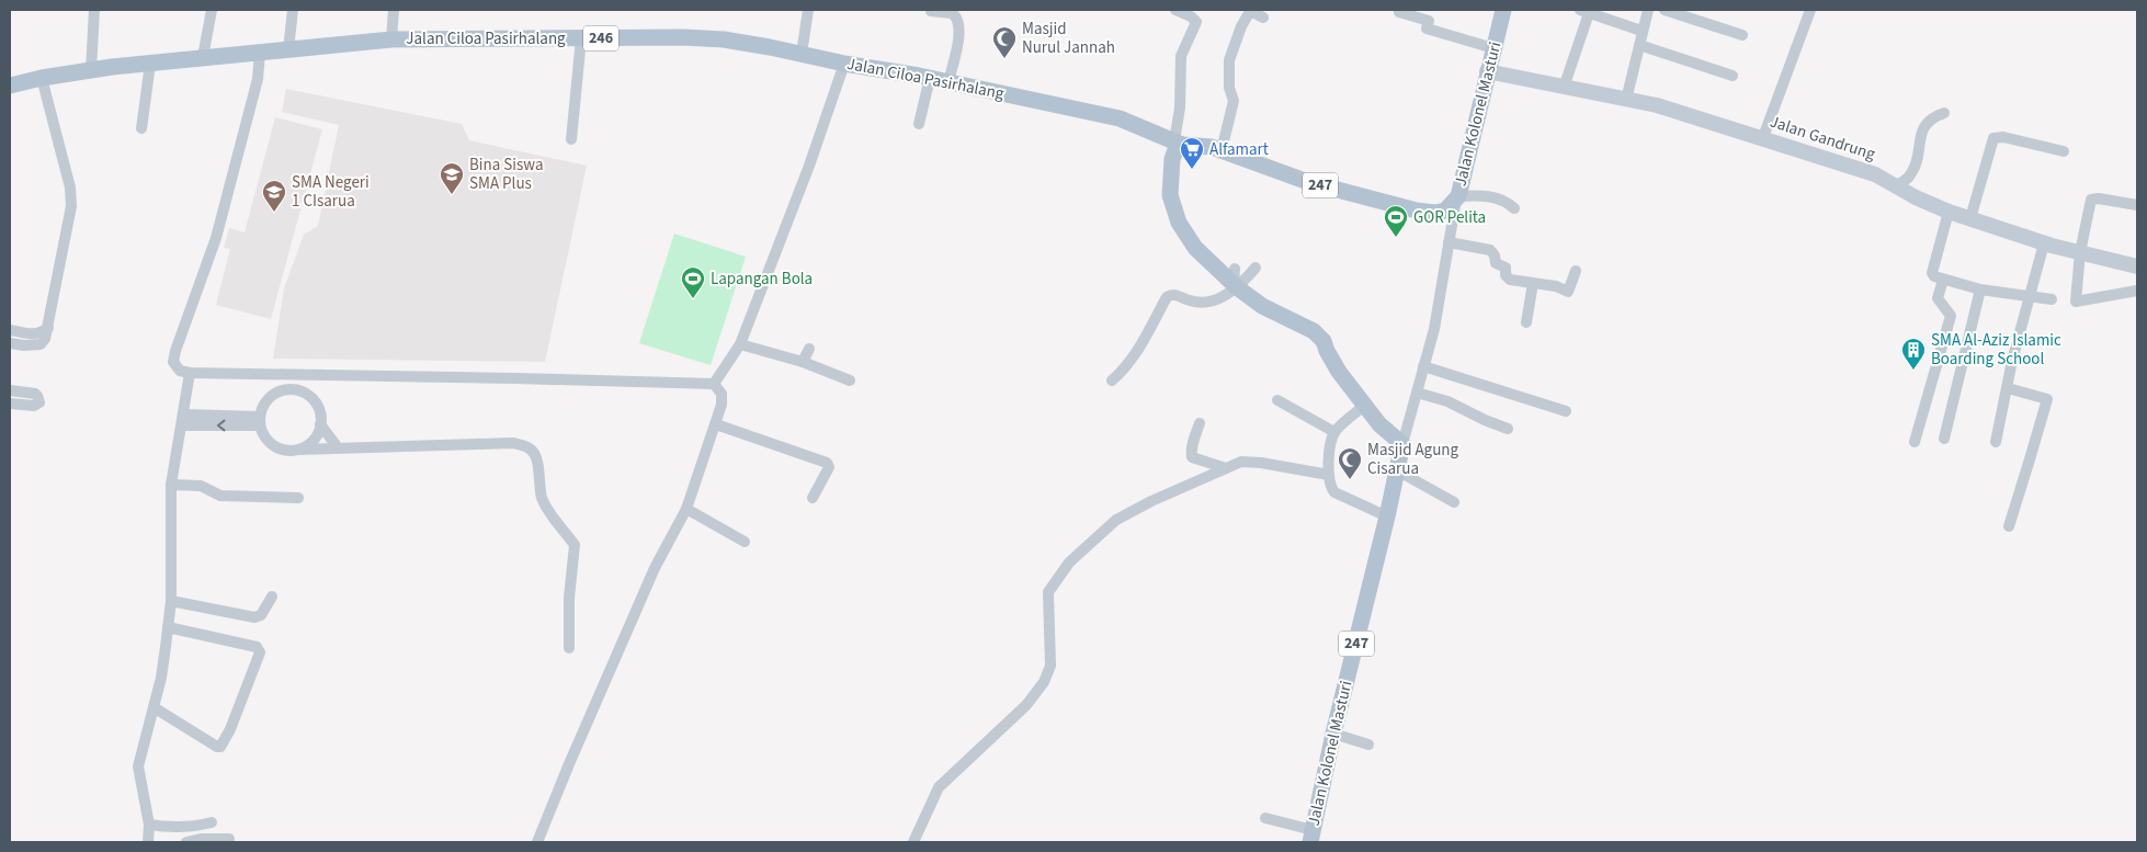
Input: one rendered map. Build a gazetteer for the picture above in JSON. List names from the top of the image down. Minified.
{"streets":{"main road":["Jalan Ciloa Pasirhalang","246","Jalan Kolonel Masturi","247"],"street":["Jalan Gandrung"]},"crossings":[["Jalan Ciloa Pasirhalang","Jalan Kolonel Masturi"],["Jalan Kolonel Masturi","Jalan Gandrung"]],"places":{"mosque":["Masjid Nurul Jannah","Masjid Agung Cisarua"],"supermarket":["Alfamart"],"school or university":["Bina Siswa SMA Plus","SMA Negeri 1 CIsarua"],"sports":["GOR Pelita","Lapangan Bola"],"building":["SMA Al-Aziz Islamic Boarding School"]}}
